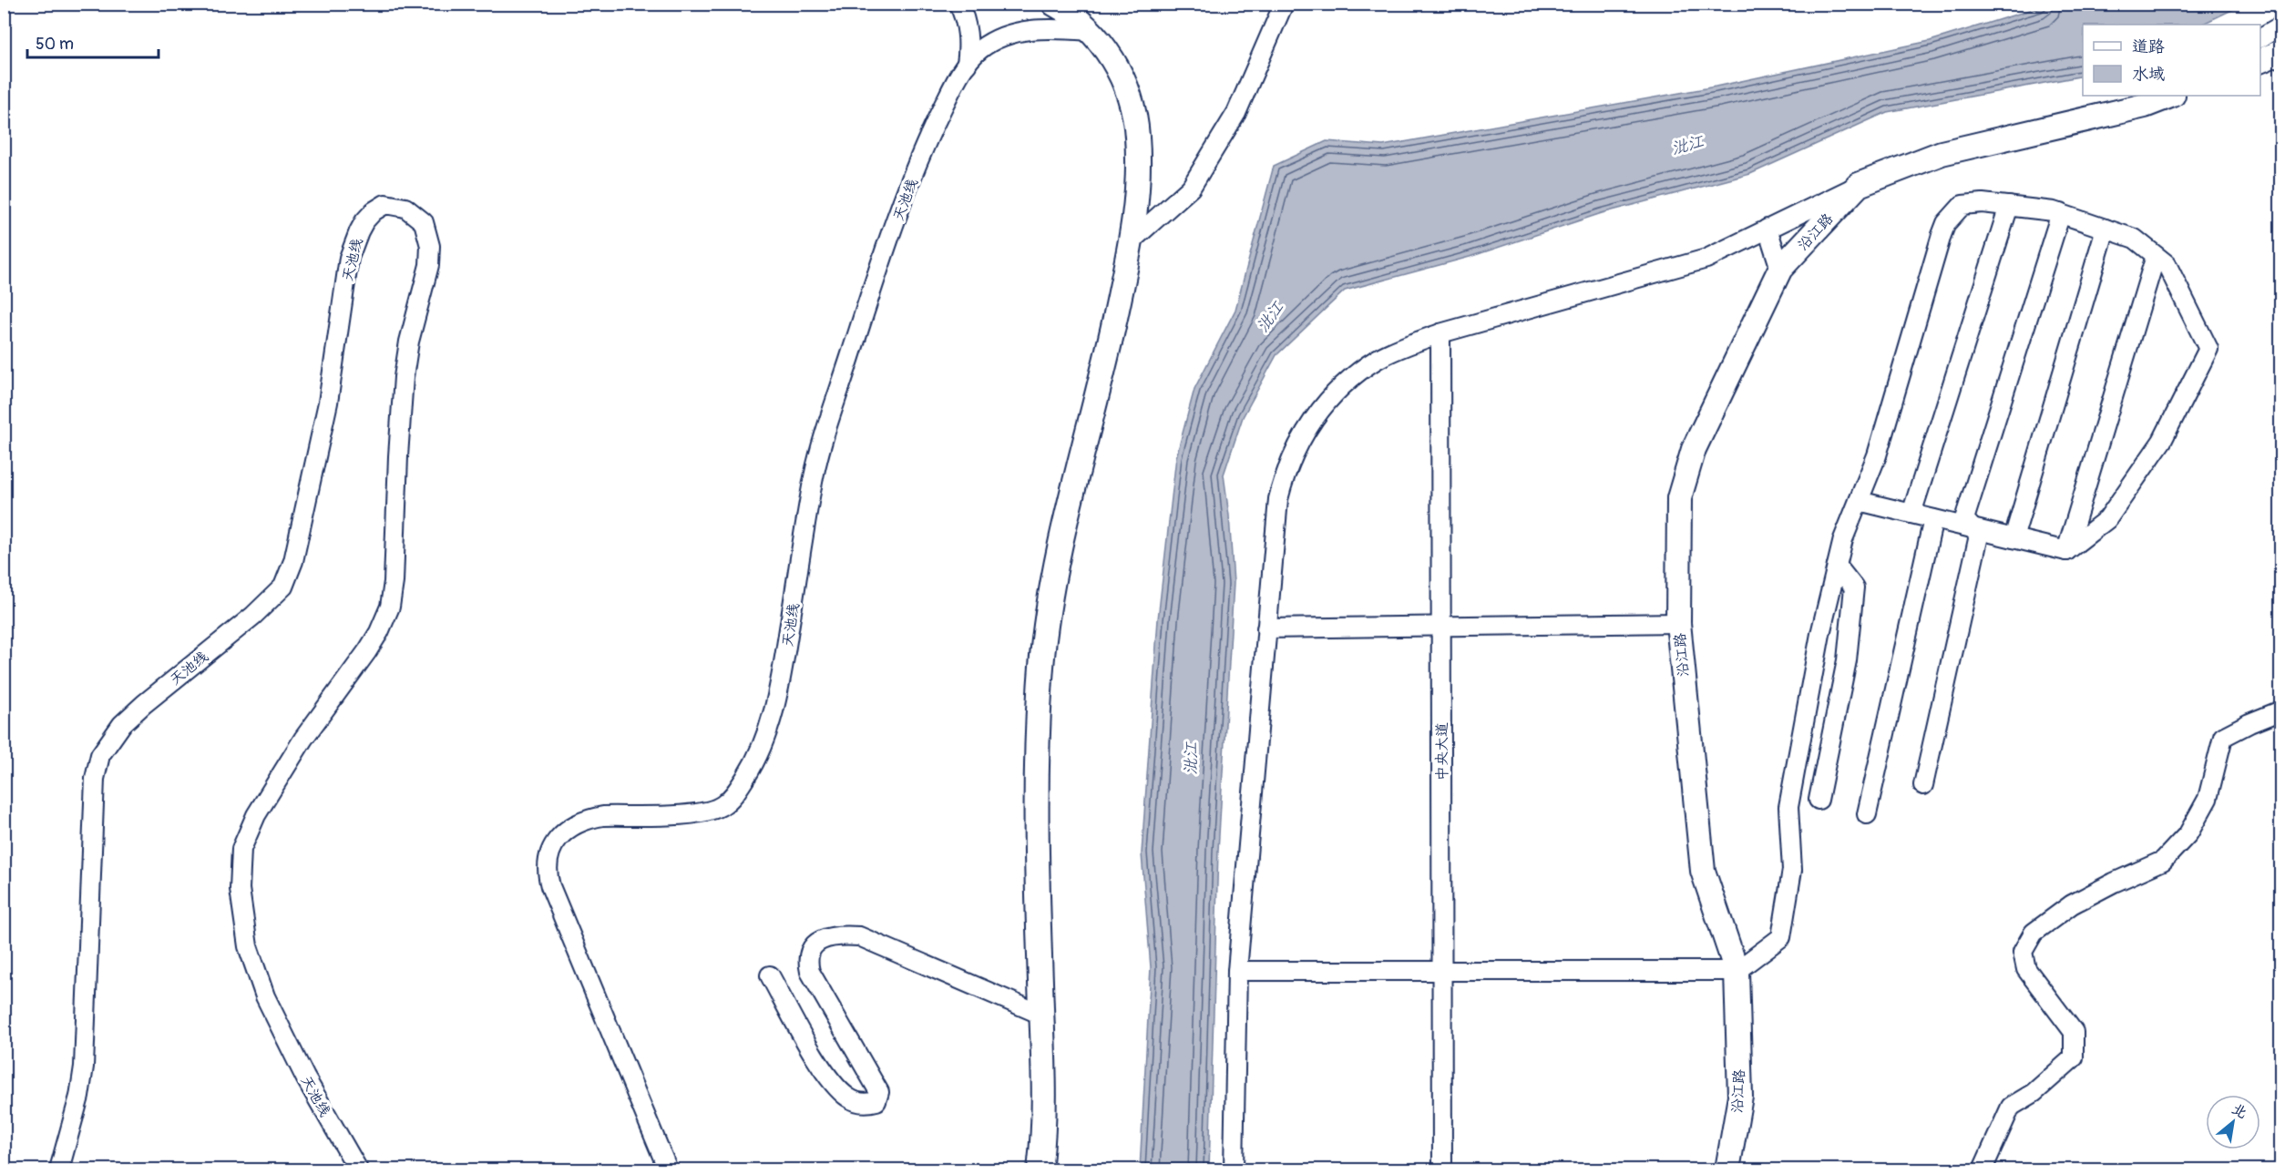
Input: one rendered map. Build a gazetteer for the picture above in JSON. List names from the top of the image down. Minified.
{"streets":{"main road":["沿江路"],"street":["天池线","中央大道"]},"water":["沘江"],"legend":["道路","水域"],"scale_bar":"50 m","north":"top right"}
